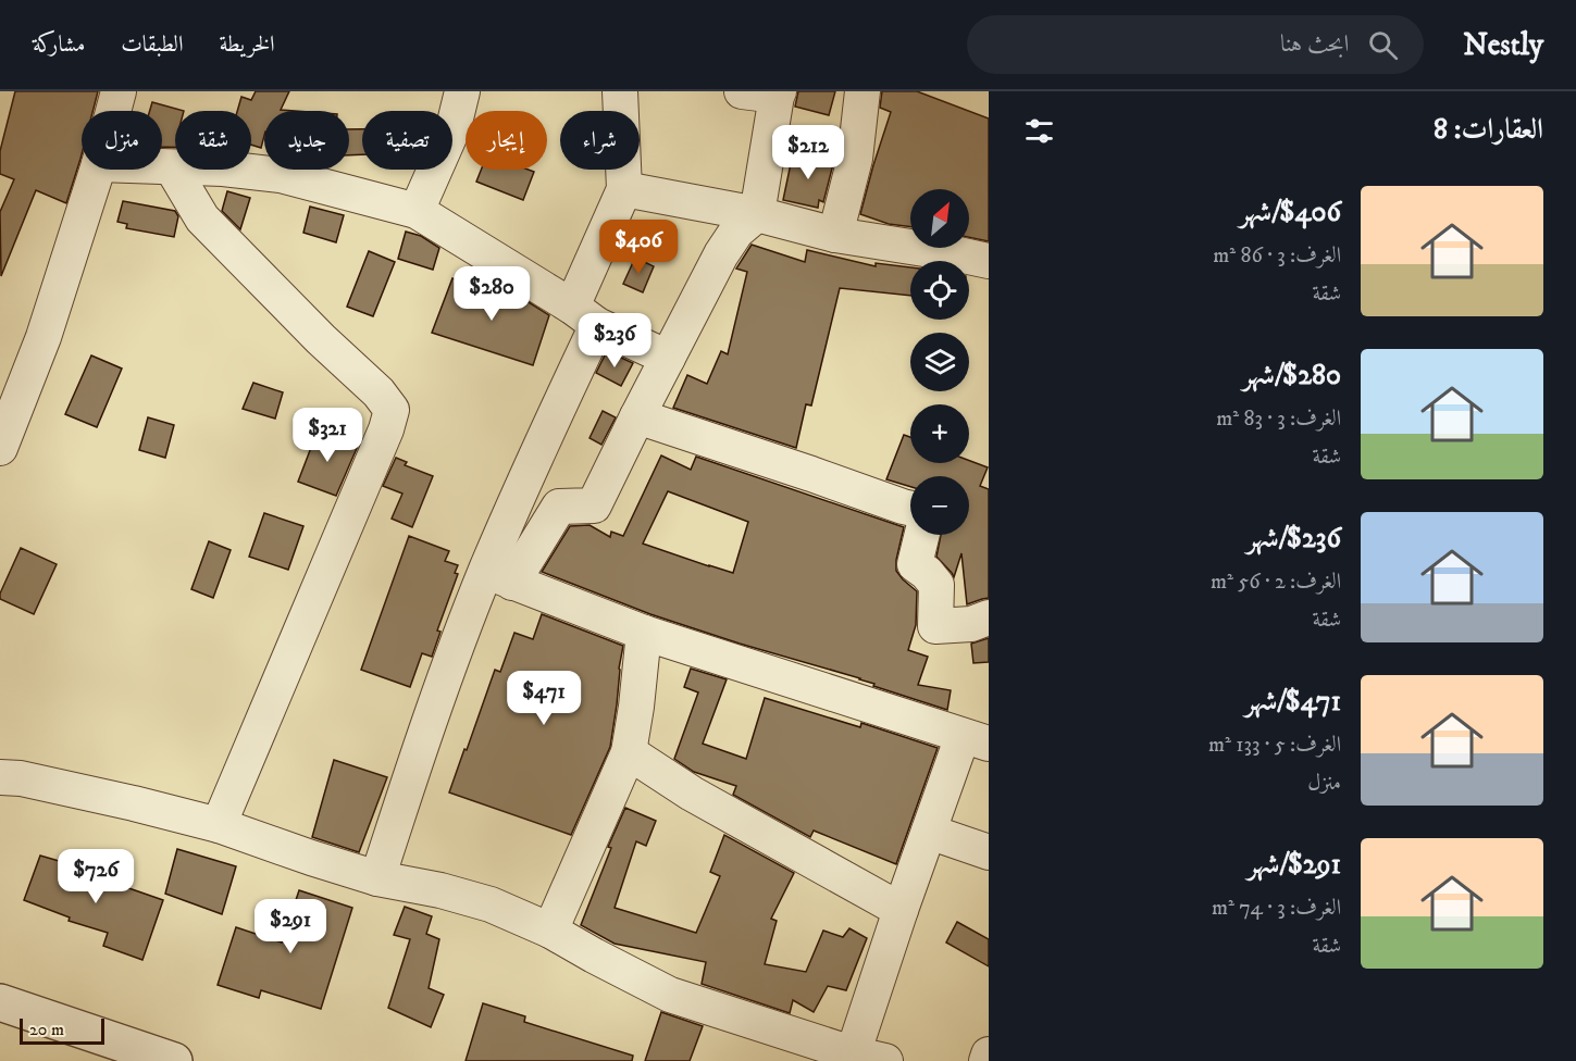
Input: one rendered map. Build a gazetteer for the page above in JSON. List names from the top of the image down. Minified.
{"scale_bar":"20 m","north":"top right","page":{"header":"Nestly","search":"ابحث هنا","nav":["الخريطة","الطبقات","مشاركة"],"heading":"العقارات: 8","chip":["شراء","إيجار","تصفية","جديد","شقة","منزل"],"price":["$212","$406","$280","$236","$321","$471","$726","$291"],"list":[{"name":"$406/شهر","note":"الغرف: 3 · 86 m² · شقة"},{"name":"$280/شهر","note":"الغرف: 3 · 83 m² · شقة"},{"name":"$236/شهر","note":"الغرف: 2 · 56 m² · شقة"},{"name":"$471/شهر","note":"الغرف: 5 · 133 m² · منزل"},{"name":"$291/شهر","note":"الغرف: 3 · 74 m² · شقة"}],"map_buttons":["+","−"],"scale":"20 m"}}
